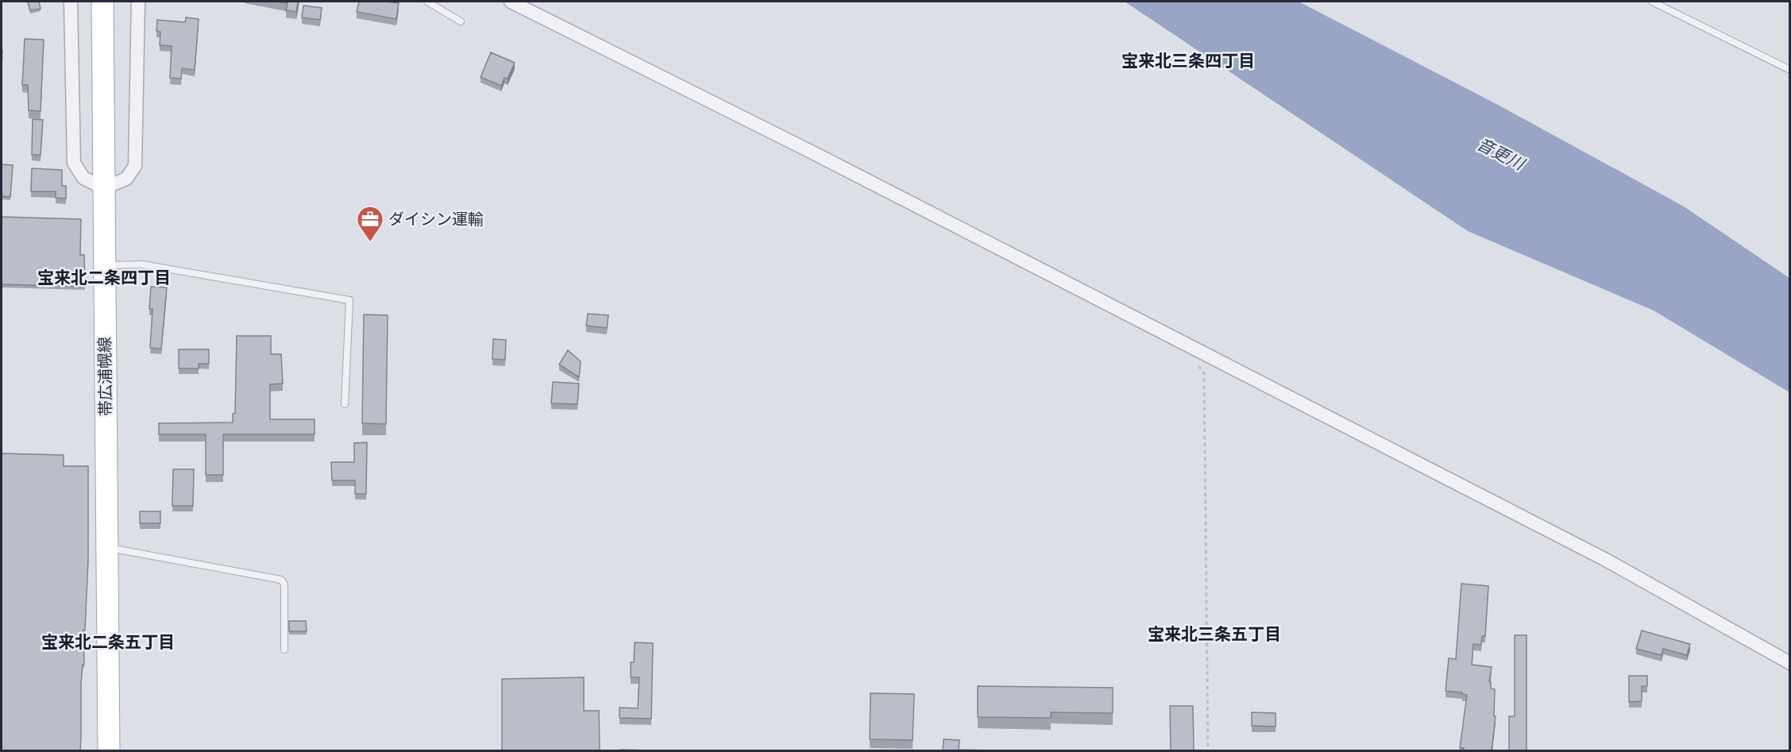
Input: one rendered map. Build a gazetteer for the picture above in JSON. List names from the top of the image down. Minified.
{"streets":{"main road":["帯広浦幌線"]},"districts":["宝来北三条四丁目","宝来北二条四丁目","宝来北三条五丁目","宝来北二条五丁目"],"water":["音更川"],"places":{"office":["ダイシン運輸"]}}
